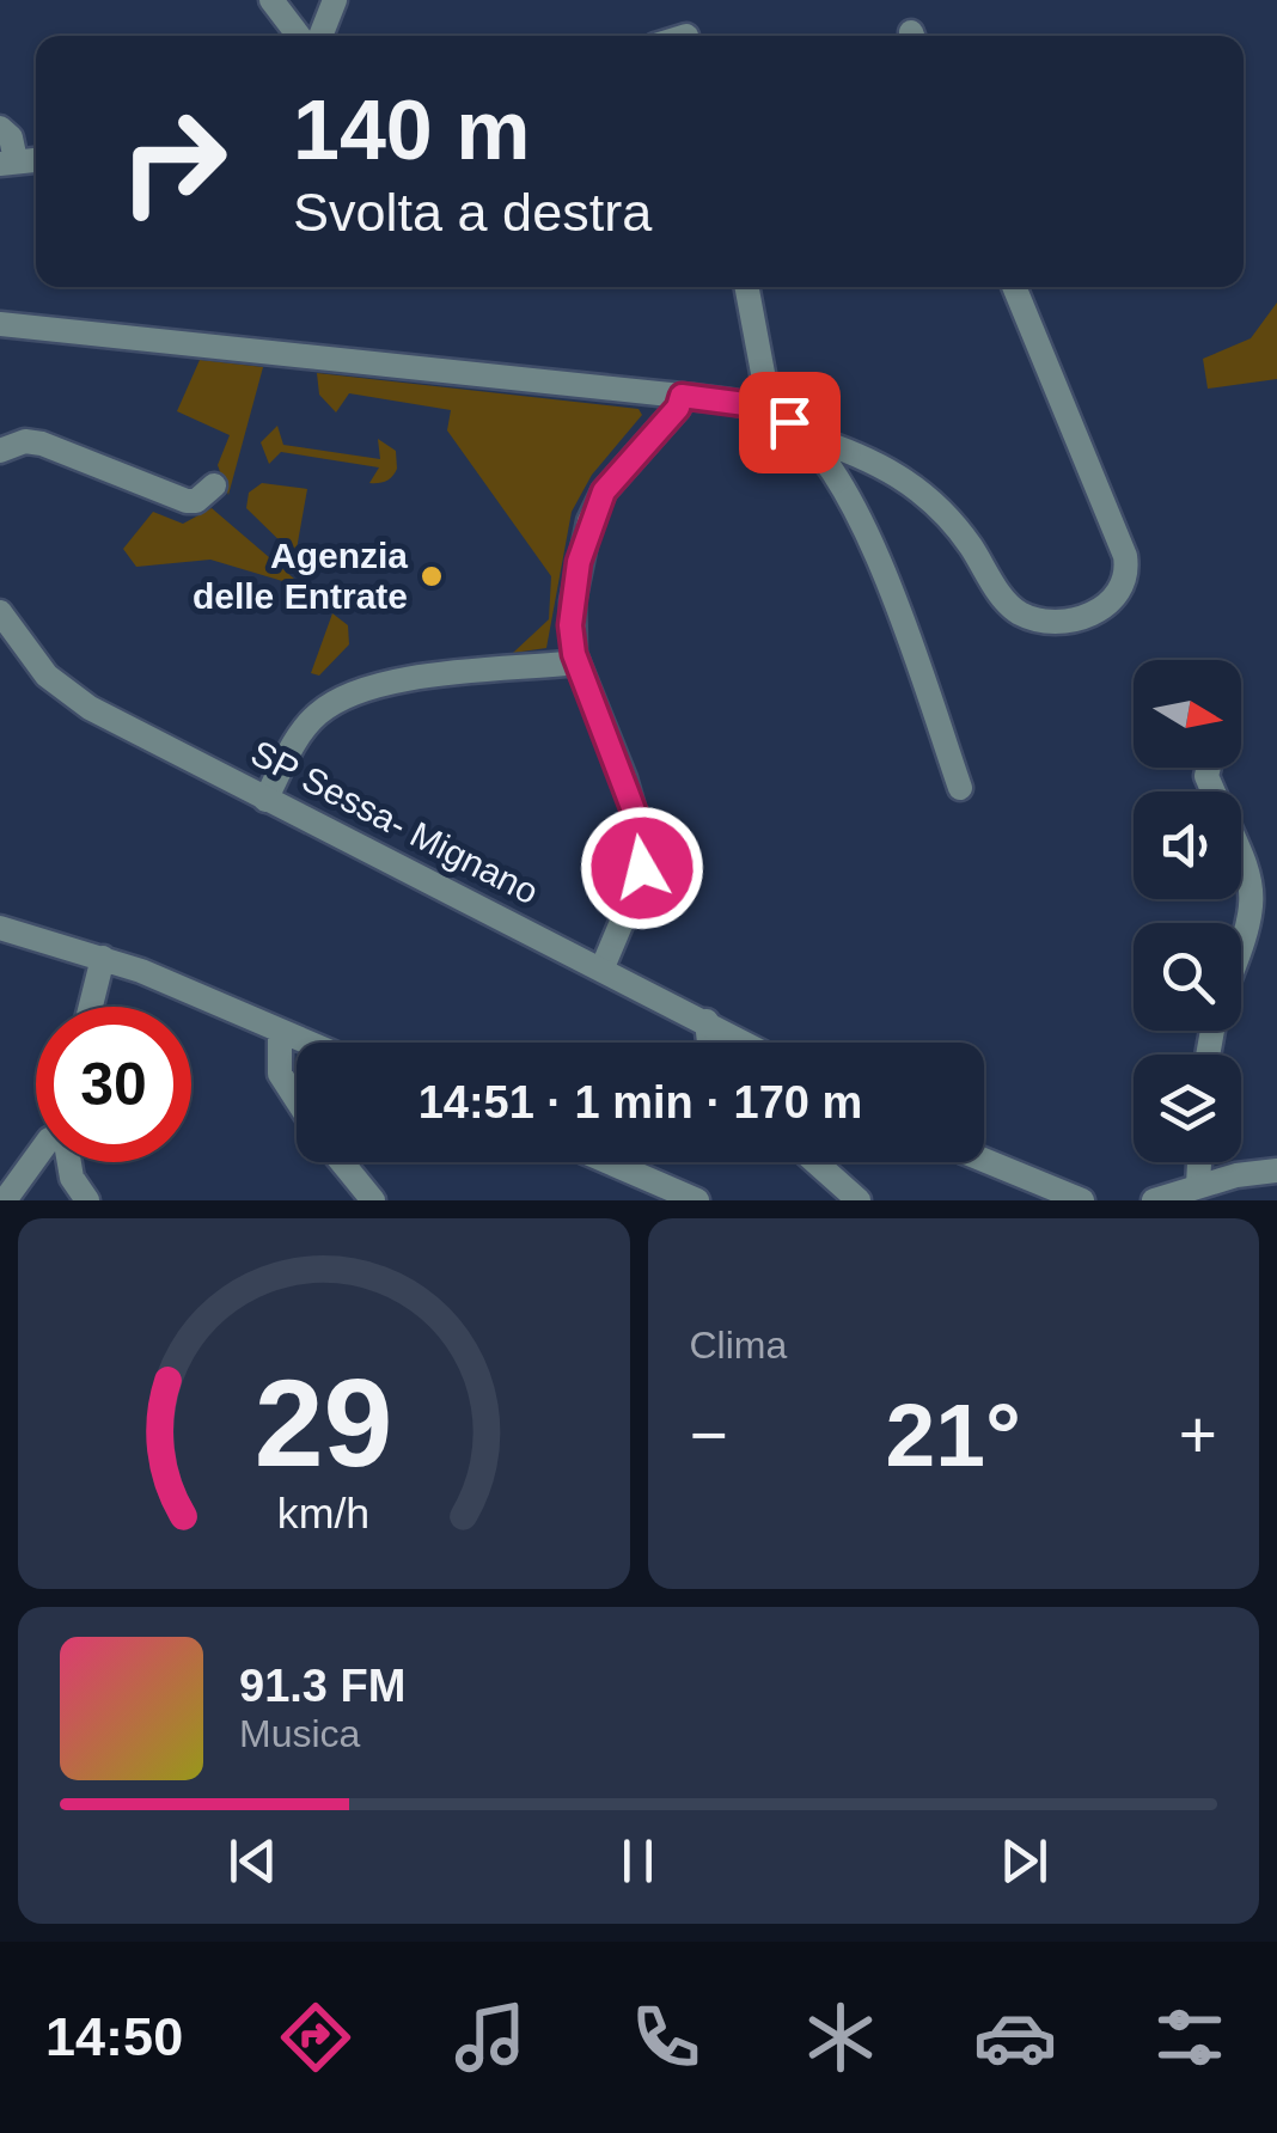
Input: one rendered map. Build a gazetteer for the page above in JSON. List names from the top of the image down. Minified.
{"streets":{"street":["SP Sessa- Mignano"]},"places":["Agenzia delle Entrate"],"north":"right","page":{"turn":["140 m","Svolta a destra"],"limit":"30","trip":"14:51 · 1 min · 170 m","tile":"Clima","heat":["−","21°","+"],"song":["91.3 FM","Musica"],"tabs":"14:50","gauge":["29","km/h"]}}
